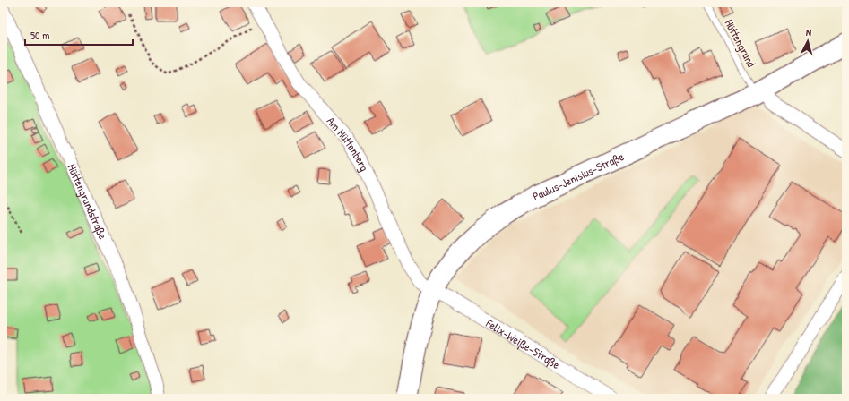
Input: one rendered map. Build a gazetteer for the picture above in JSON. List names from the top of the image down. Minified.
{"streets":{"main road":["Paulus-Jenisius-Straße"],"street":["Am Hüttenberg","Hüttengrundstraße","Felix-Weiße-Straße"],"lane":["Hüttengrund"]},"crossings":[["Hüttengrund","Paulus-Jenisius-Straße"],["Am Hüttenberg","Paulus-Jenisius-Straße"],["Am Hüttenberg","Felix-Weiße-Straße"],["Paulus-Jenisius-Straße","Felix-Weiße-Straße"]],"scale_bar":"50 m","north":"top"}
